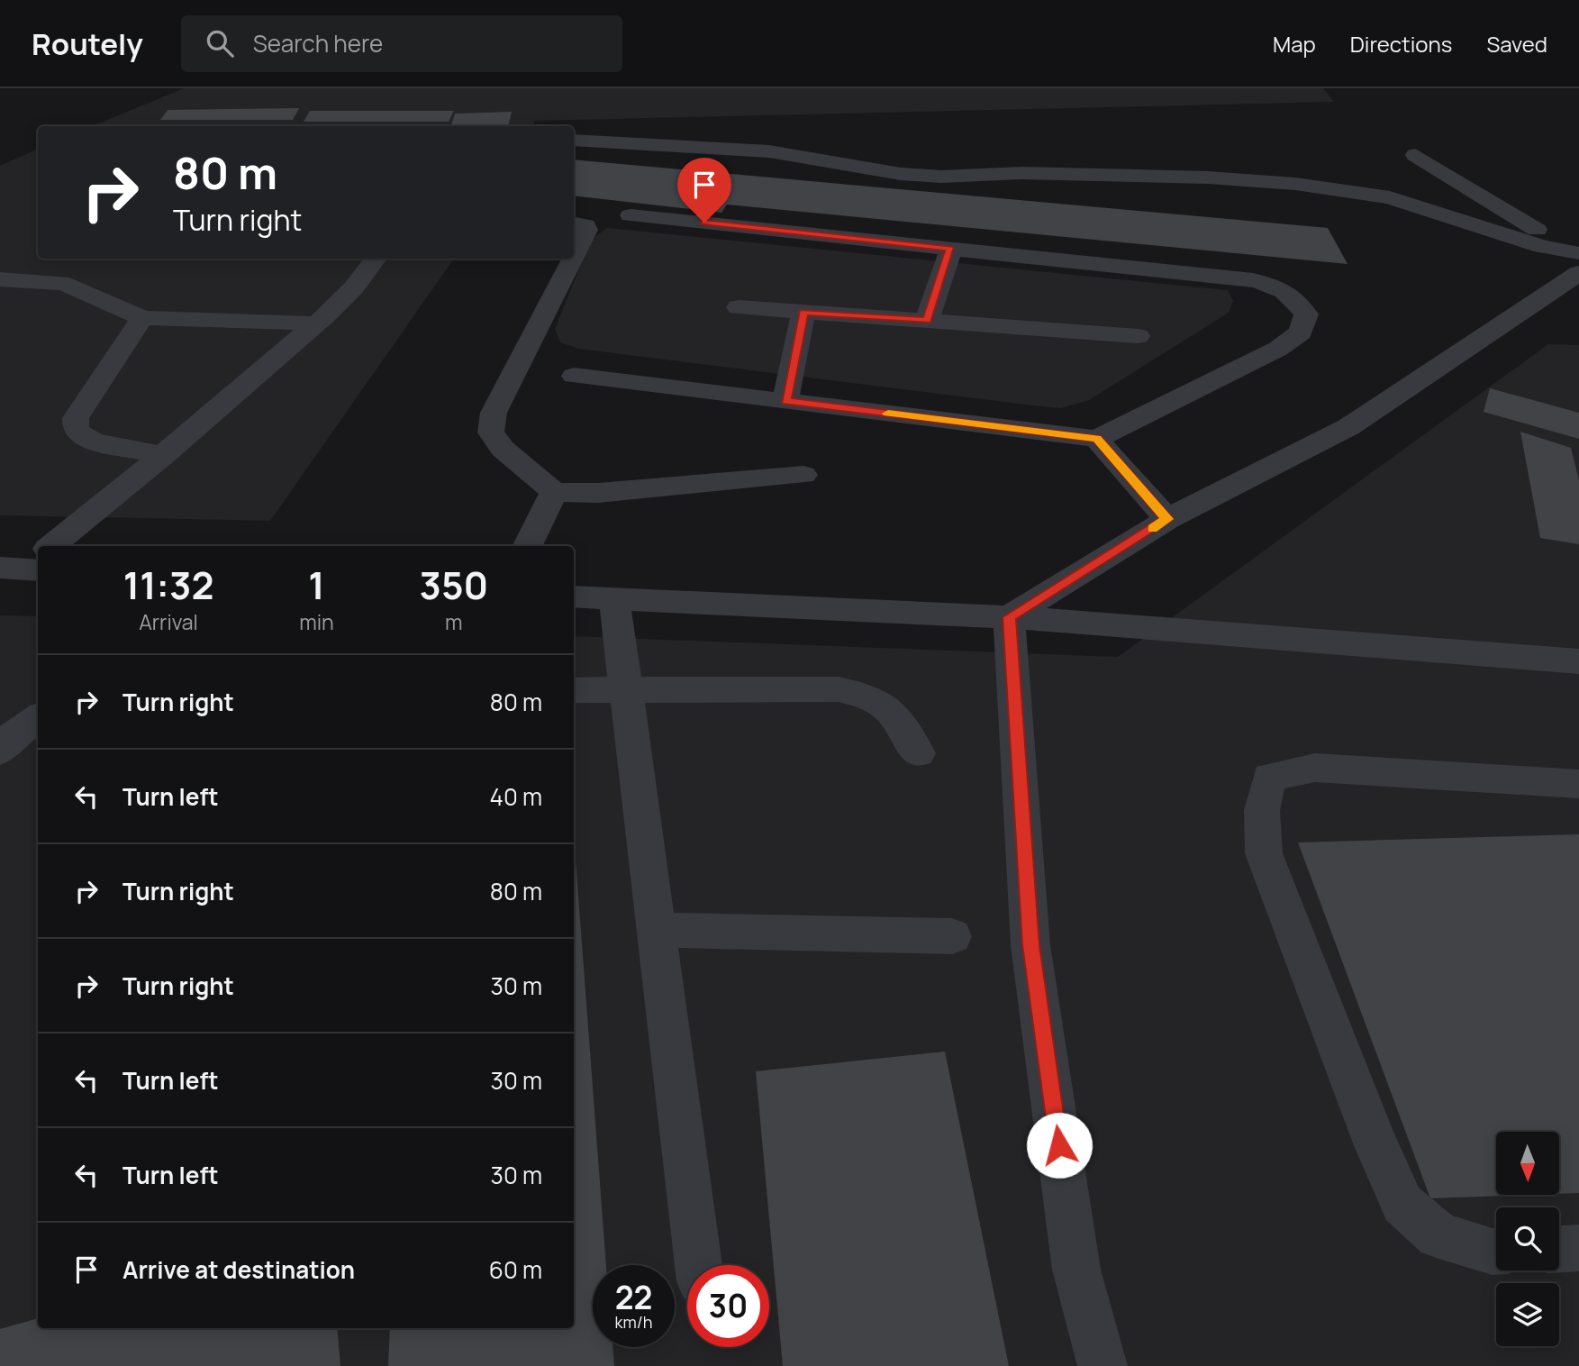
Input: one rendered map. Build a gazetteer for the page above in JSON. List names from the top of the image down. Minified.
{"north":"bottom","page":{"header":"Routely","search":"Search here","nav":["Map","Directions","Saved"],"turn":["80 m","Turn right"],"eta":["11:32","Arrival","1","min","350","m"],"list":[{"name":"Turn right","value":"80 m"},{"name":"Turn left","value":"40 m"},{"name":"Turn right","value":"80 m"},{"name":"Turn right","value":"30 m"},{"name":"Turn left","value":"30 m"},{"name":"Turn left","value":"30 m"},{"name":"Arrive at destination","value":"60 m"}],"speed":"22 km/h","limit":"30"}}
